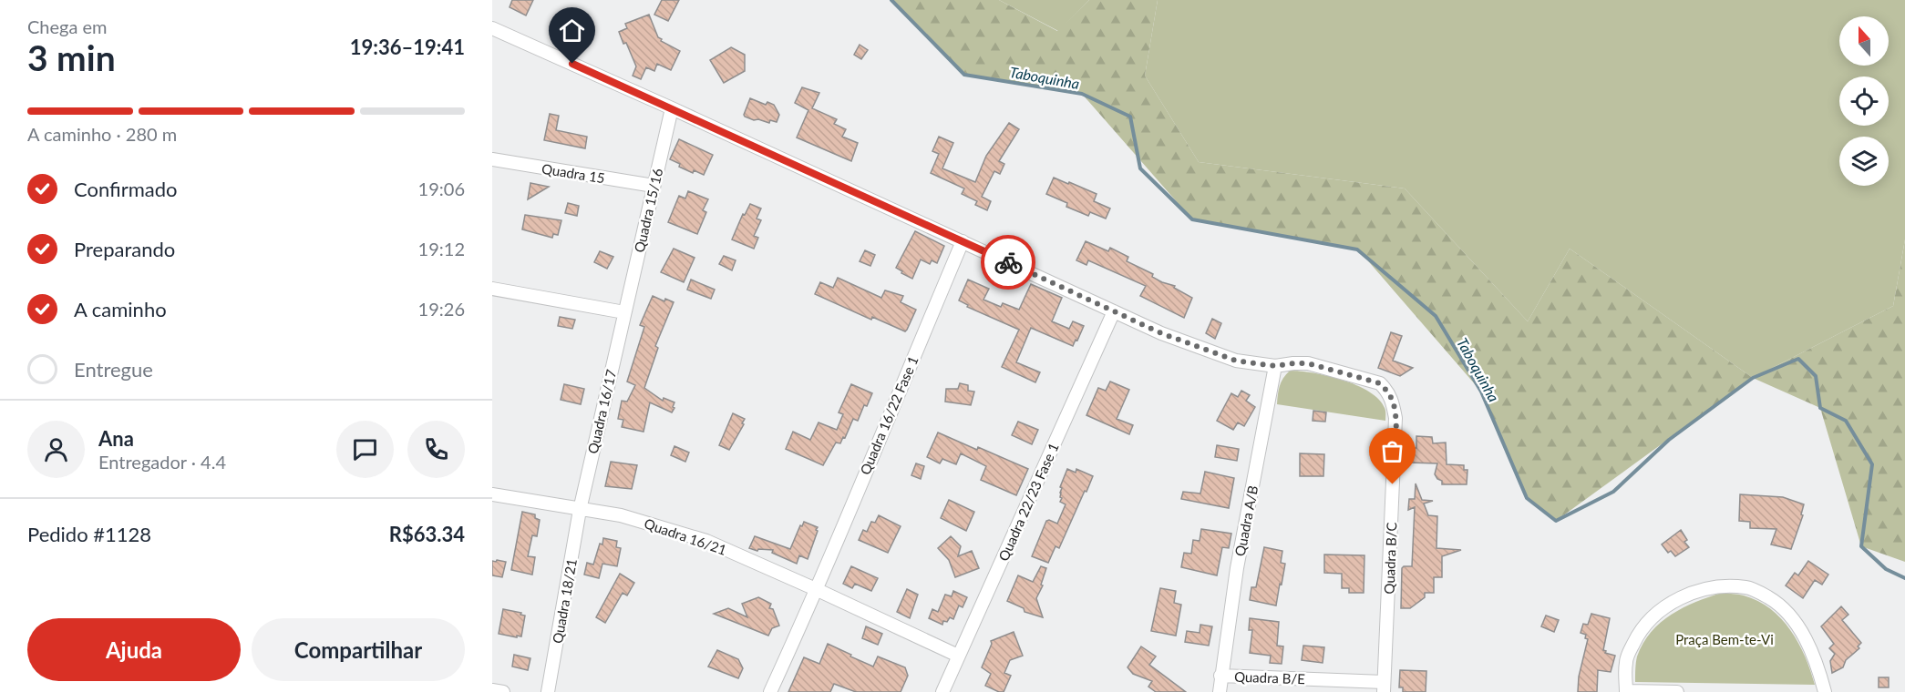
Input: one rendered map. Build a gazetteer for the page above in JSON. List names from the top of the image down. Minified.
{"streets":{"street":["Quadra 15","Quadra 15/16","Quadra 16/17","Quadra 16/22 Fase 1","Quadra 22/23 Fase 1","Quadra A/B","Quadra 16/21","Quadra B/C","Quadra 18/21","Quadra B/E"]},"crossings":[["Quadra 15","Quadra 15/16"],["Quadra 15/16","Quadra 16/17"],["Quadra 15/16","Quadra B/C"],["Quadra 16/17","Quadra 16/21"],["Quadra 16/17","Quadra 18/21"],["Quadra 16/22 Fase 1","Quadra 16/21"],["Quadra 16/22 Fase 1","Quadra B/C"],["Quadra 22/23 Fase 1","Quadra 16/21"],["Quadra 22/23 Fase 1","Quadra B/C"],["Quadra A/B","Quadra B/C"],["Quadra A/B","Quadra B/E"],["Quadra 16/21","Quadra 18/21"],["Quadra B/C","Quadra B/E"]],"water":["Taboquinha"],"parks":["Praça Bem-te-Vi"],"north":"top","page":{"heading":["3 min","Chega em","19:36–19:41"],"panel":["Ana","Entregador · 4.4","Pedido #1128","R$63.34"],"bar":"A caminho · 280 m","list":[["Confirmado","19:06"],["Preparando","19:12"],["A caminho","19:26"],"Entregue"],"buttons":["Ajuda","Compartilhar"]}}
